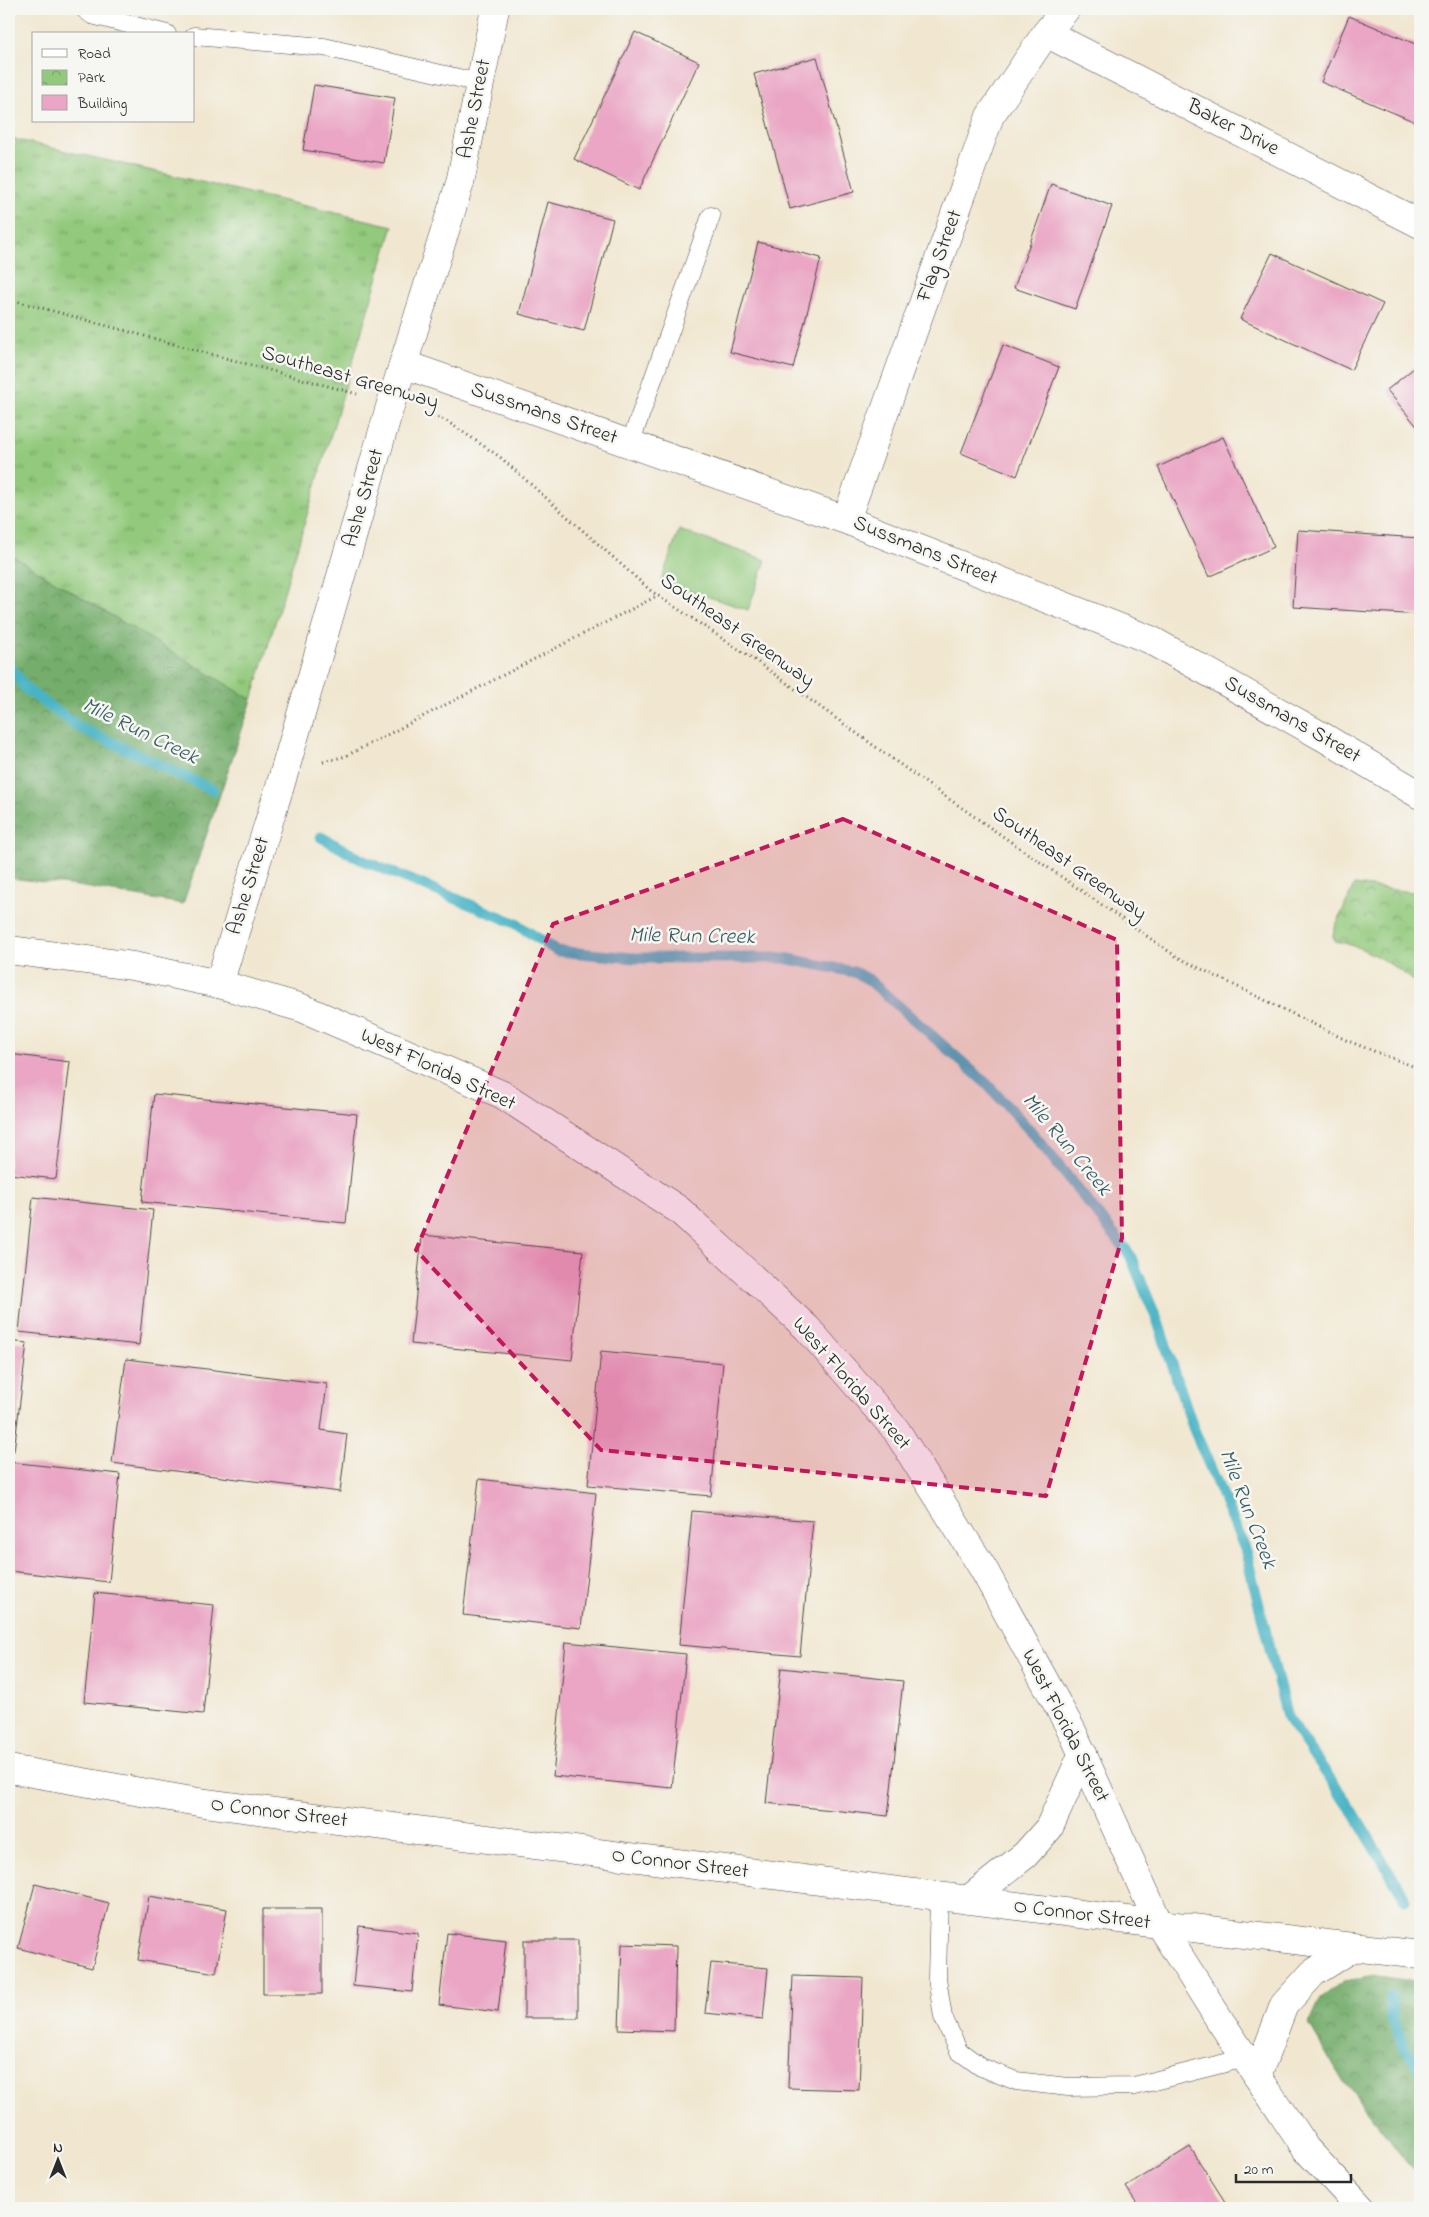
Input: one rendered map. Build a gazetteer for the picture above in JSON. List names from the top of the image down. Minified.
{"streets":{"street":["Ashe Street","Baker Drive","Flag Street","Sussmans Street","West Florida Street","O Connor Street"],"path":["Southeast Greenway"]},"crossings":[["Ashe Street","Southeast Greenway"],["Ashe Street","Sussmans Street"],["Ashe Street","West Florida Street"],["Baker Drive","Flag Street"],["Flag Street","Sussmans Street"],["West Florida Street","O Connor Street"]],"water":["Mile Run Creek"],"legend":["Road","Park","Building"],"scale_bar":"20 m","north":"top"}
